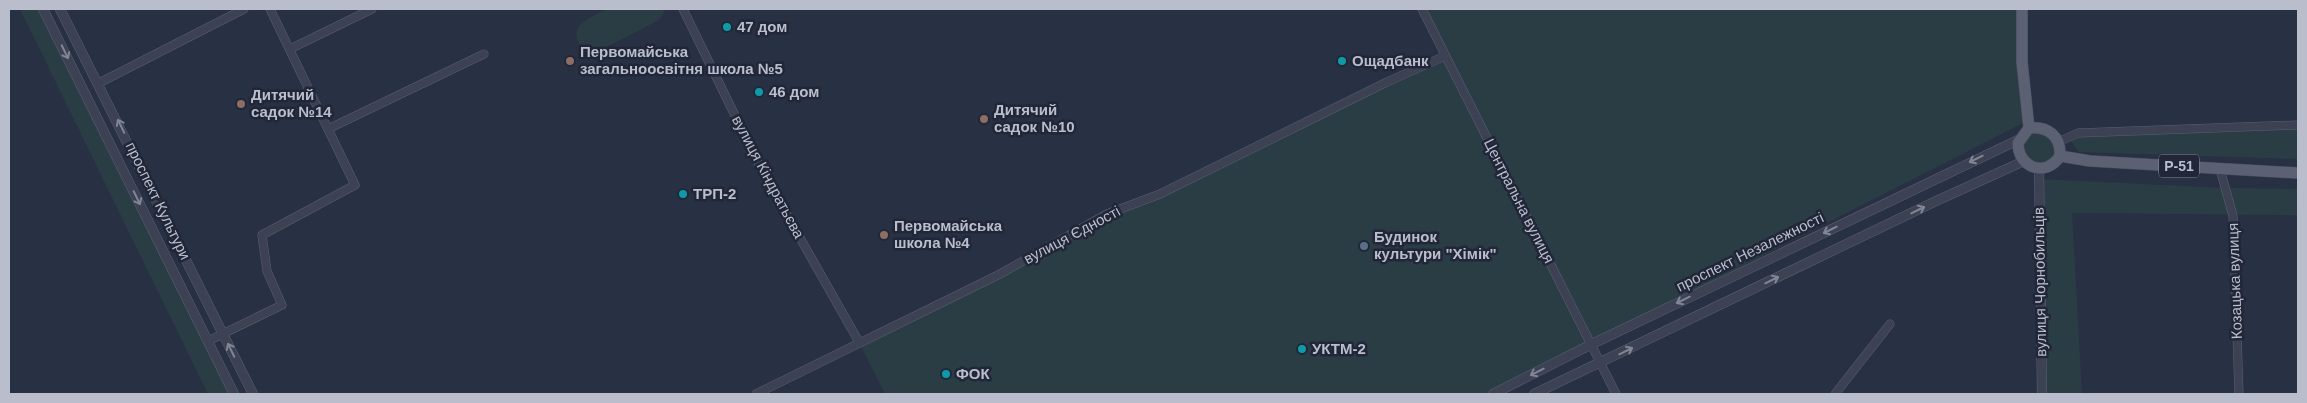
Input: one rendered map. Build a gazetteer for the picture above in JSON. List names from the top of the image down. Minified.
{"streets":{"main road":["Р-51"],"street":["вулиця Кіндратьєва","проспект Культури","Центральна вулиця","вулиця Єдності","проспект Незалежності","Козацька вулиця","вулиця Чорнобильців"]},"crossings":[["Р-51","проспект Незалежності"],["Р-51","Козацька вулиця"],["Р-51","вулиця Чорнобильців"],["вулиця Кіндратьєва","вулиця Єдності"],["Центральна вулиця","вулиця Єдності"],["Центральна вулиця","проспект Незалежності"],["проспект Незалежності","вулиця Чорнобильців"]],"places":["47 дом","Первомайська загальноосвітня школа №5","Ощадбанк","46 дом","Дитячий садок №14","Дитячий садок №10","ТРП-2","Первомайська школа №4","Будинок культури \"Хімік\"","УКТМ-2","ФОК"]}
